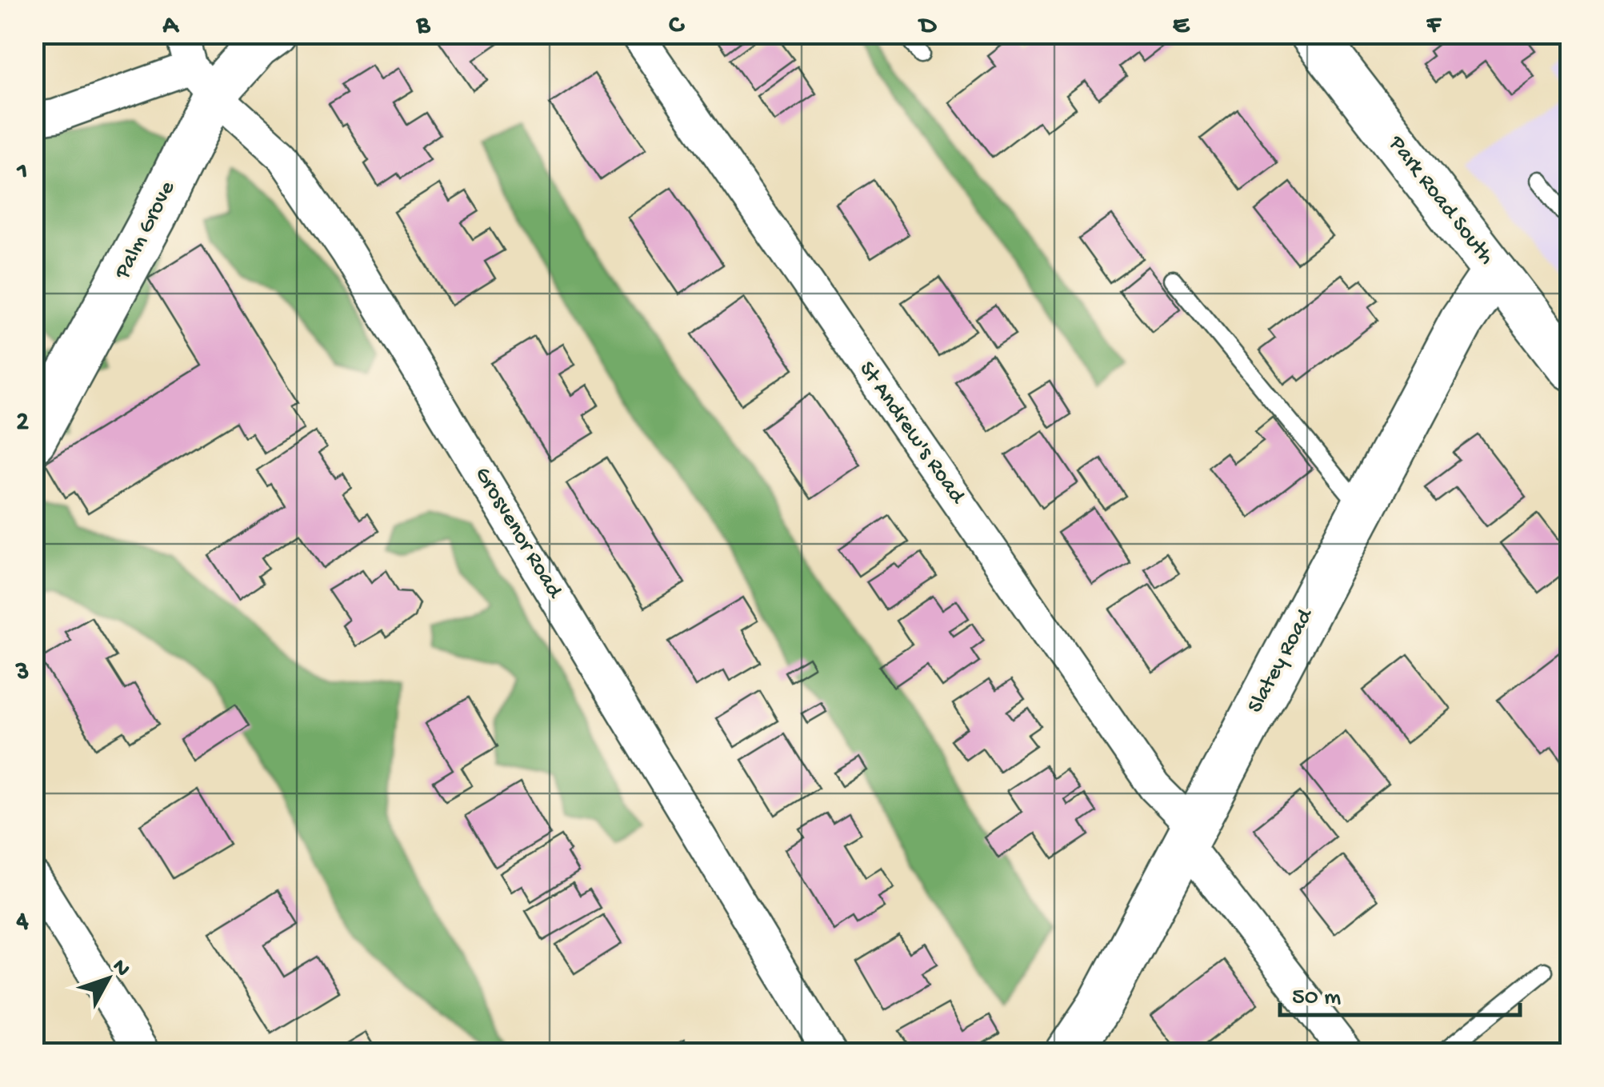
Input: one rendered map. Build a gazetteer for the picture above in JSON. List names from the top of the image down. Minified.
{"streets":{"street":["Park Road South","Palm Grove","St Andrew's Road","Grosvenor Road","Slatey Road"]},"crossings":[["Park Road South","Slatey Road"],["Palm Grove","Grosvenor Road"],["St Andrew's Road","Slatey Road"]],"scale_bar":"50 m","north":"top right","grid":{"columns":["A","B","C","D","E","F"],"rows":["1","2","3","4"]}}
